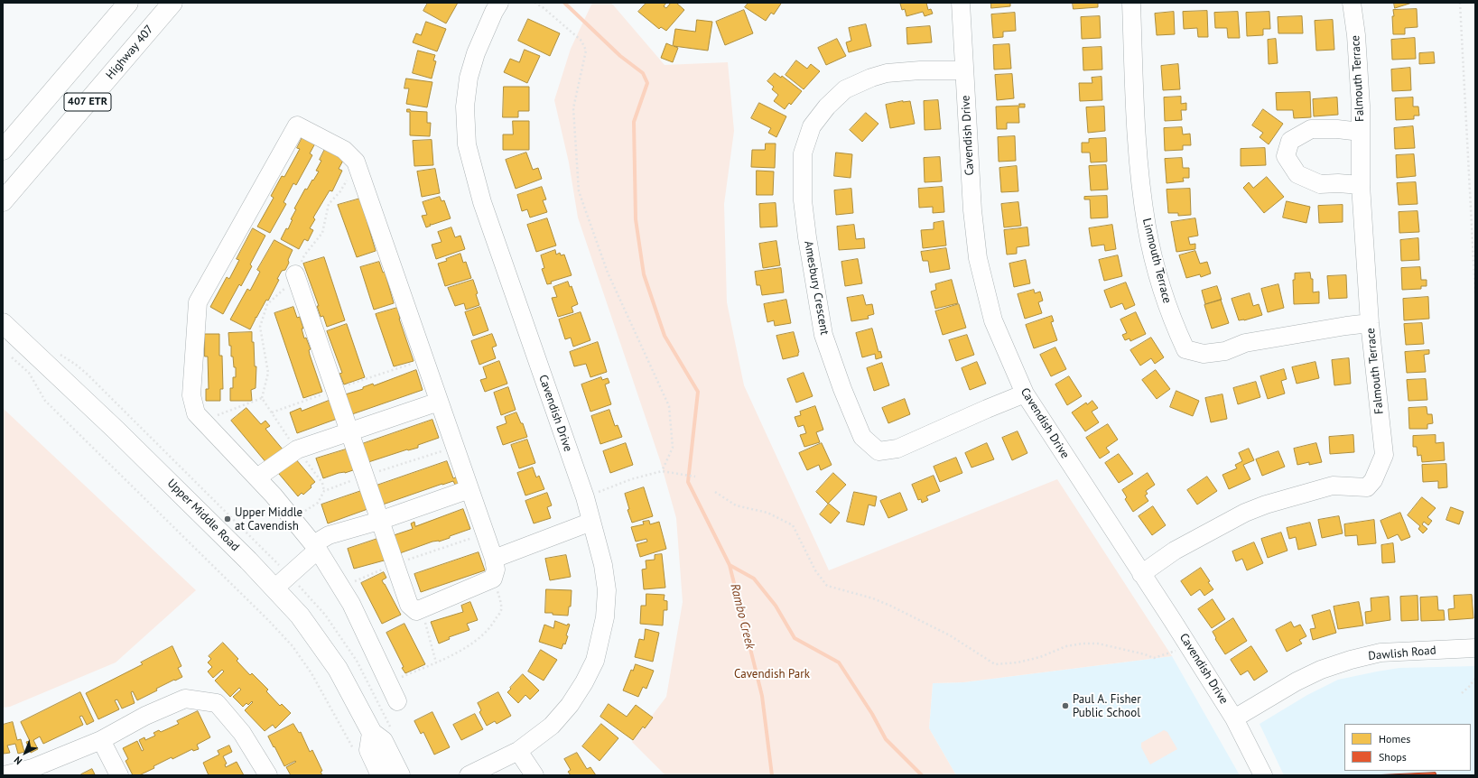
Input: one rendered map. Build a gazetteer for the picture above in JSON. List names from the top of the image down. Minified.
{"streets":{"main road":["Highway 407","407 ETR","Upper Middle Road"],"street":["Falmouth Terrace","Cavendish Drive","Linmouth Terrace","Amesbury Crescent","Dawlish Road"]},"crossings":[["Falmouth Terrace","Cavendish Drive"],["Falmouth Terrace","Linmouth Terrace"],["Cavendish Drive","Amesbury Crescent"],["Cavendish Drive","Dawlish Road"]],"water":["Rambo Creek"],"parks":["Cavendish Park"],"places":["Upper Middle at Cavendish","Paul A. Fisher Public School"],"legend":["Homes","Shops"],"north":"bottom left"}
